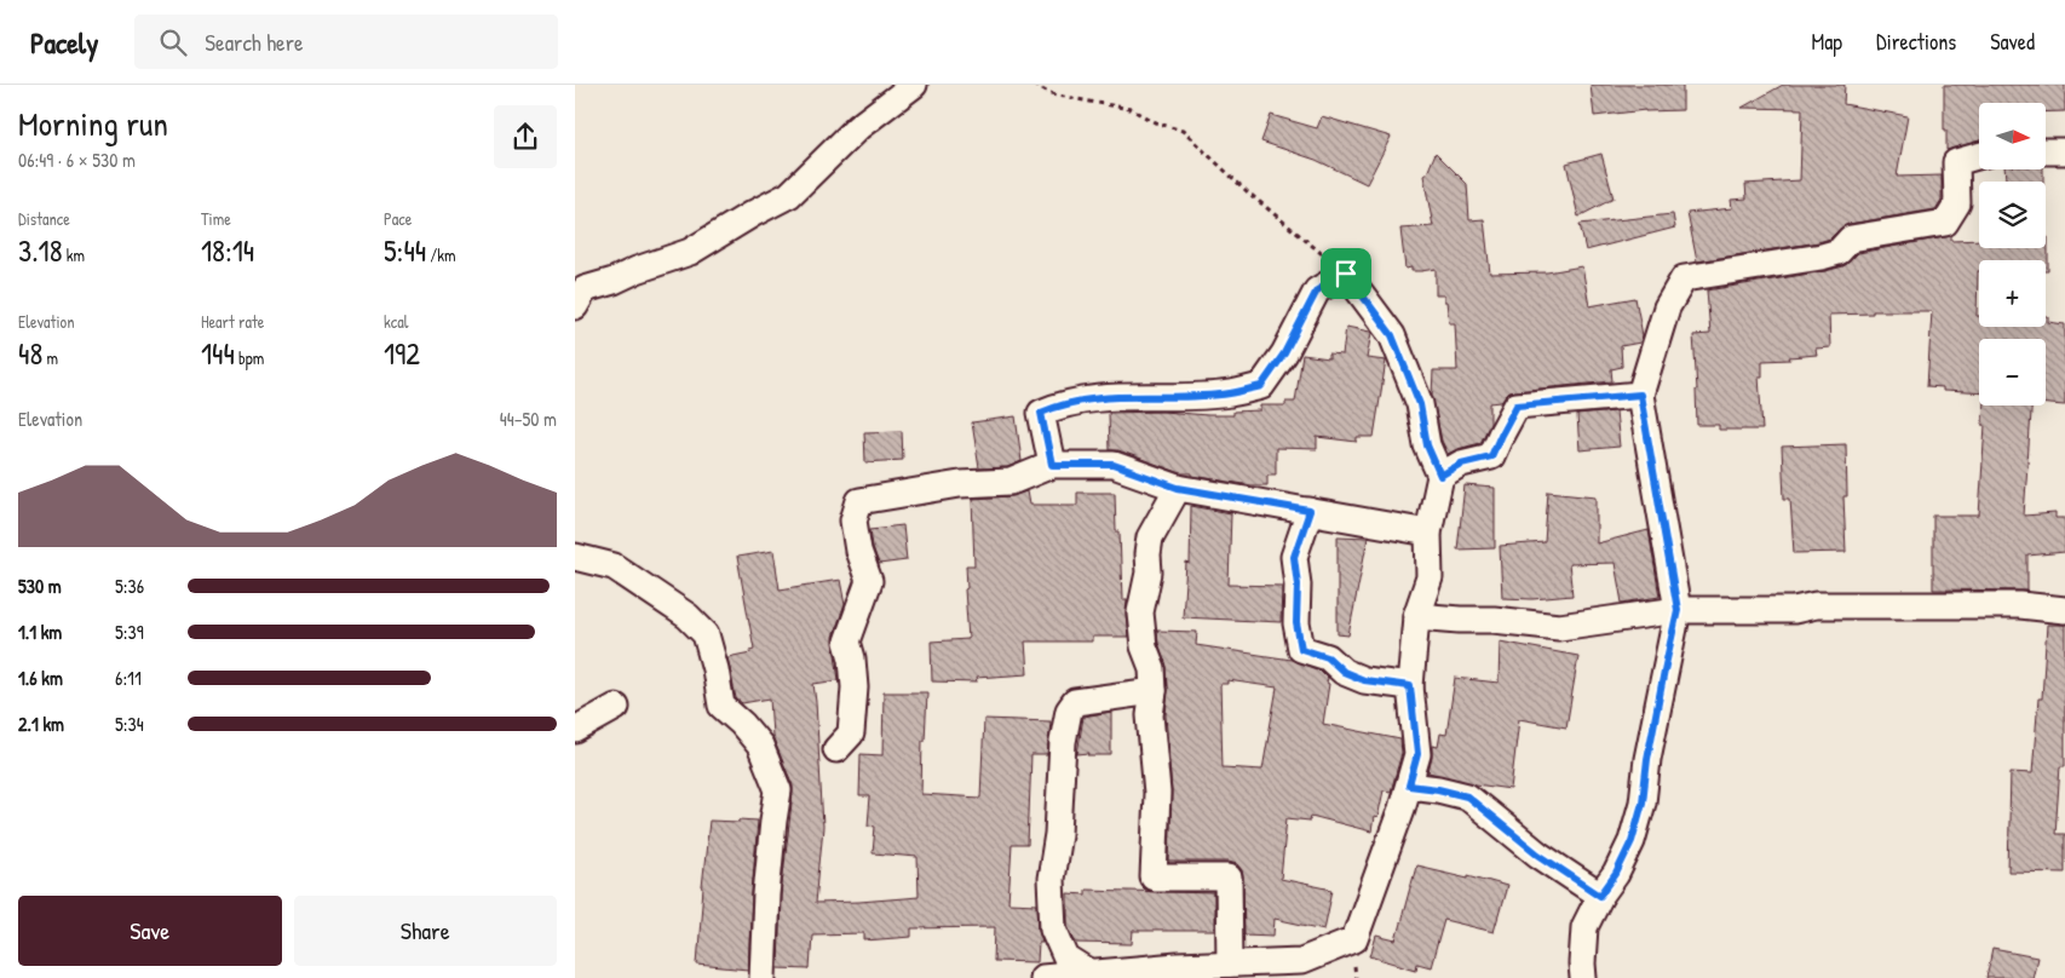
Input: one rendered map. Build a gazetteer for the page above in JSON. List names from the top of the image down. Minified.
{"north":"right","page":{"header":"Pacely","search":"Search here","nav":["Map","Directions","Saved"],"heading":["Morning run","06:49 · 6 × 530 m"],"map_buttons":["+","−"],"stats":[["Distance","3.18 km"],["Time","18:14"],["Pace","5:44 /km"],["Elevation","48 m"],["Heart rate","144 bpm"],["kcal","192"]],"chart":["Elevation","44–50 m"],"list":[{"name":"530 m","note":"5:36"},{"name":"1.1 km","note":"5:39"},{"name":"1.6 km","note":"6:11"},{"name":"2.1 km","note":"5:34"}],"buttons":["Save","Share"]}}
